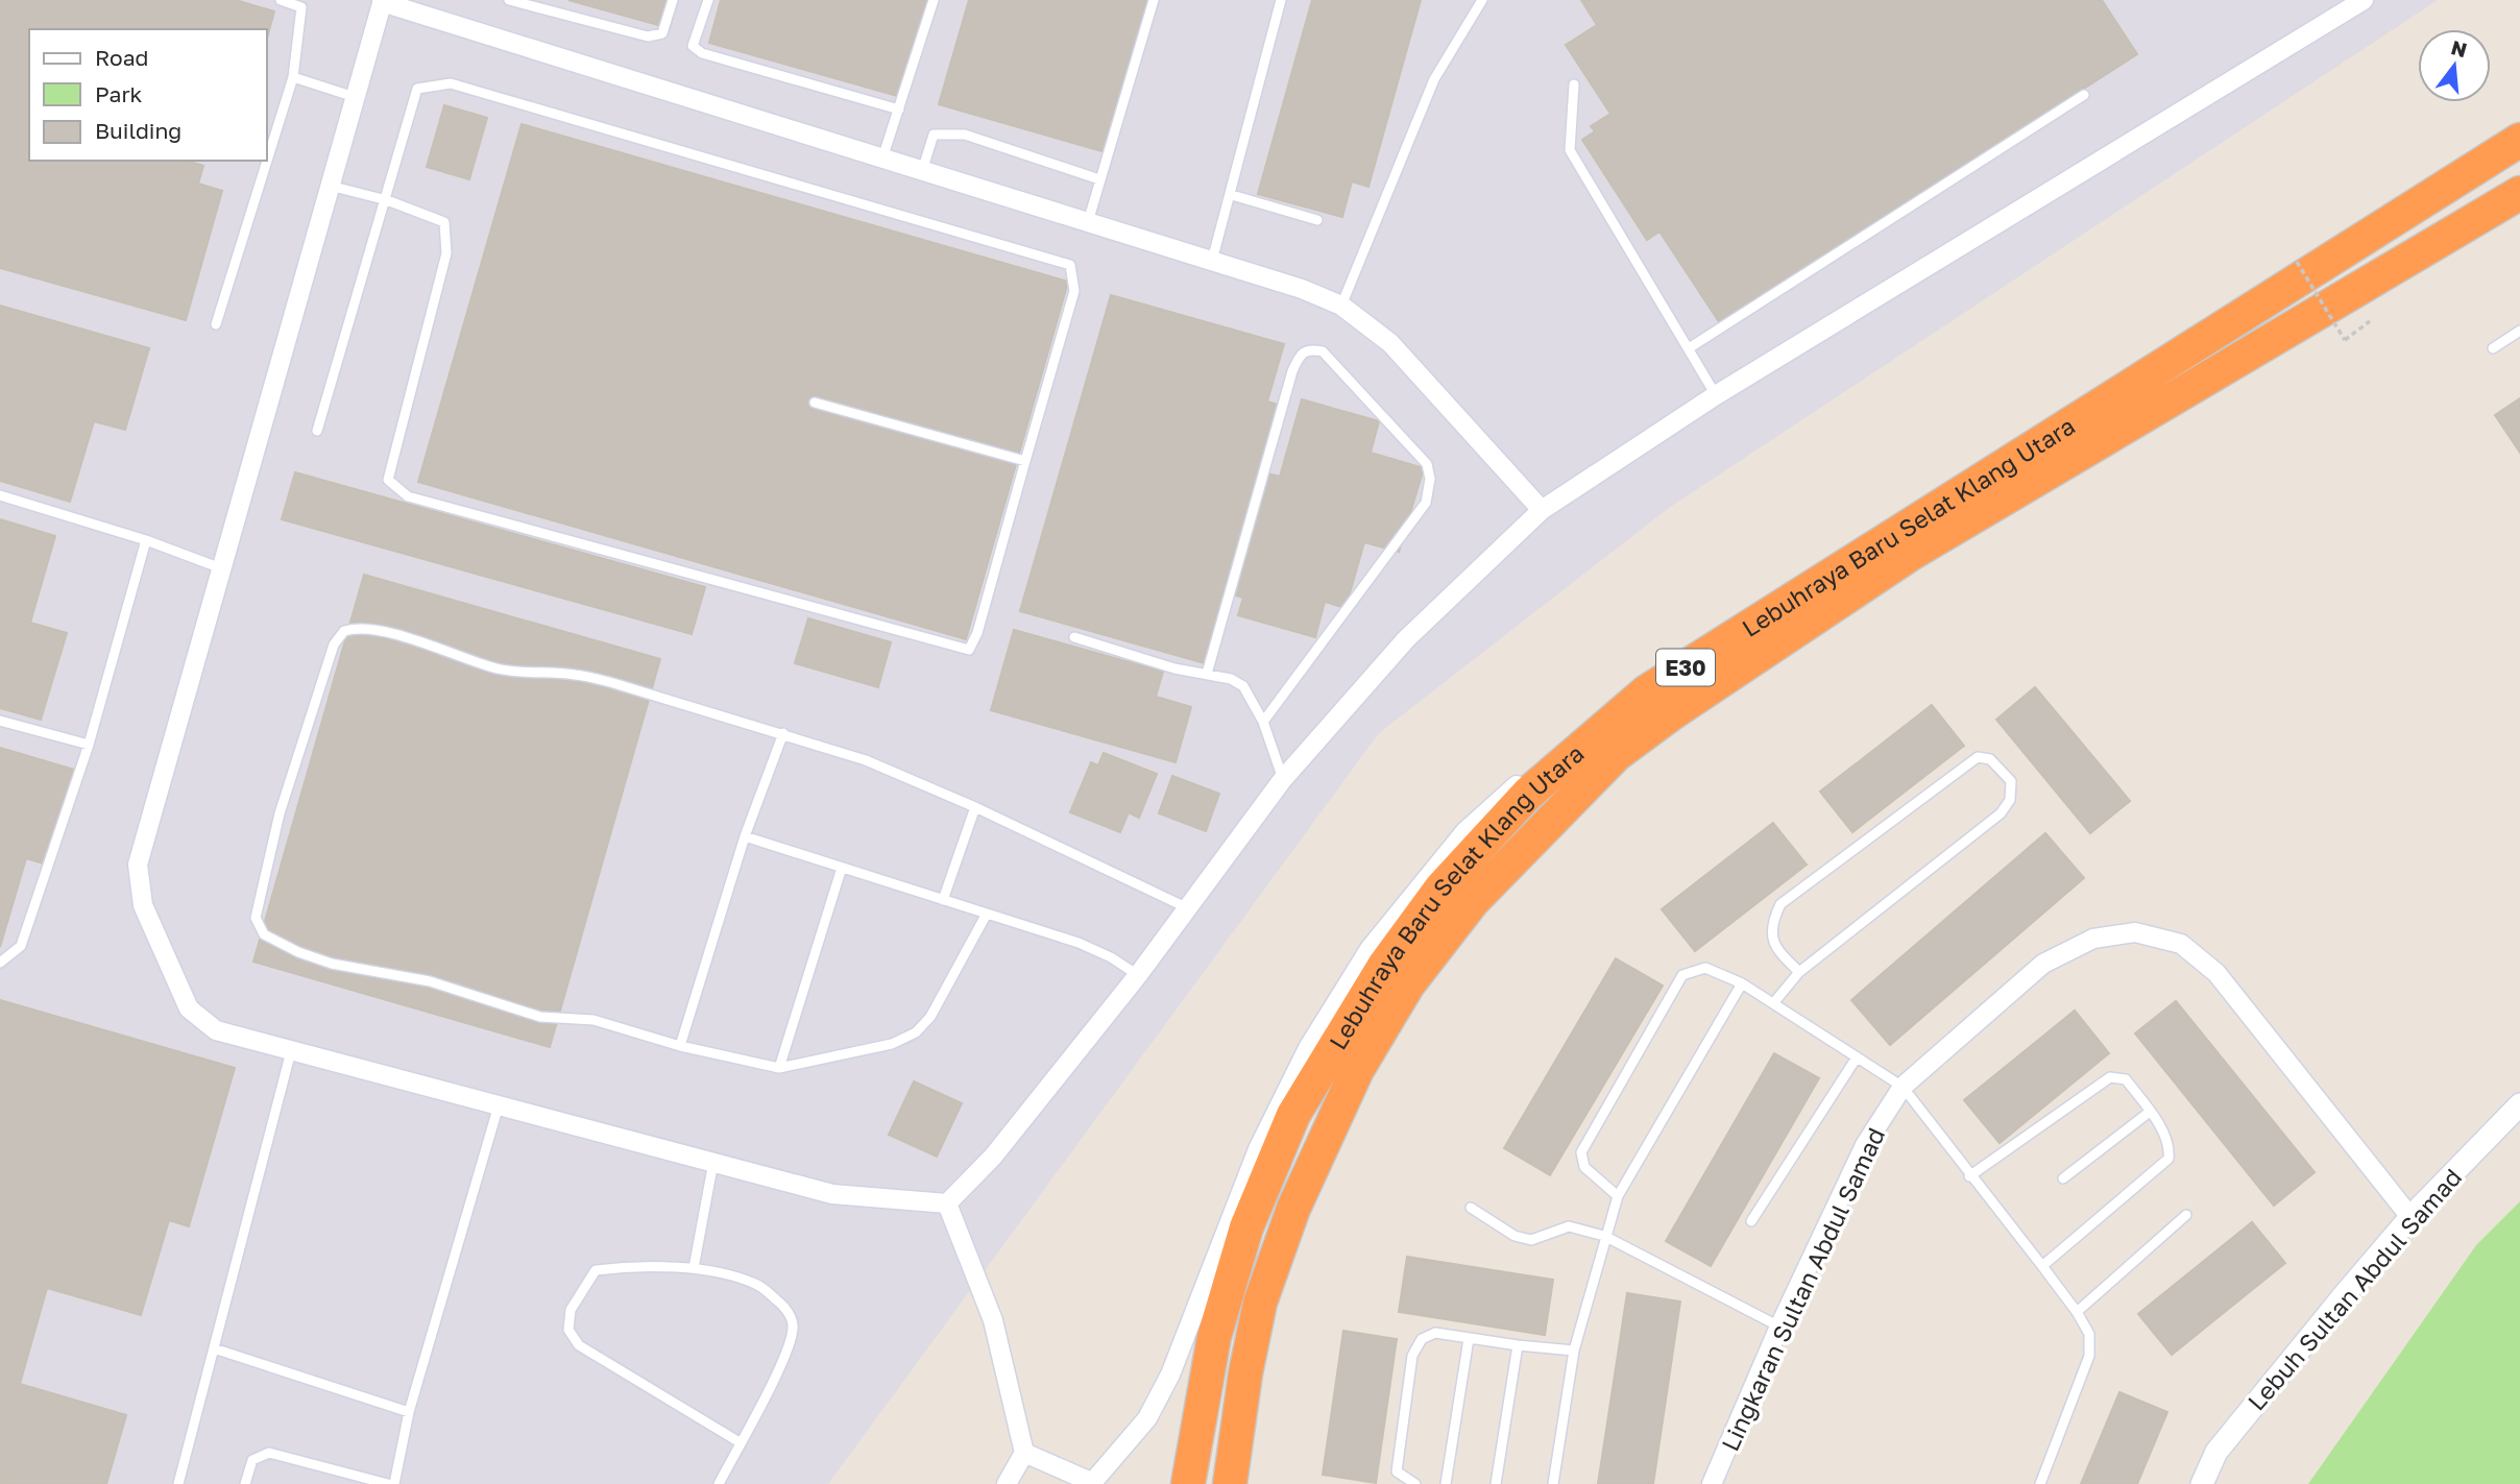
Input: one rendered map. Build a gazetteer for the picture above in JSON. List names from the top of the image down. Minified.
{"streets":{"highway":["Lebuhraya Baru Selat Klang Utara","E30"],"street":["Lingkaran Sultan Abdul Samad","Lebuh Sultan Abdul Samad"]},"crossings":[["Lingkaran Sultan Abdul Samad","Lebuh Sultan Abdul Samad"]],"legend":["Road","Park","Building"],"north":"top"}
